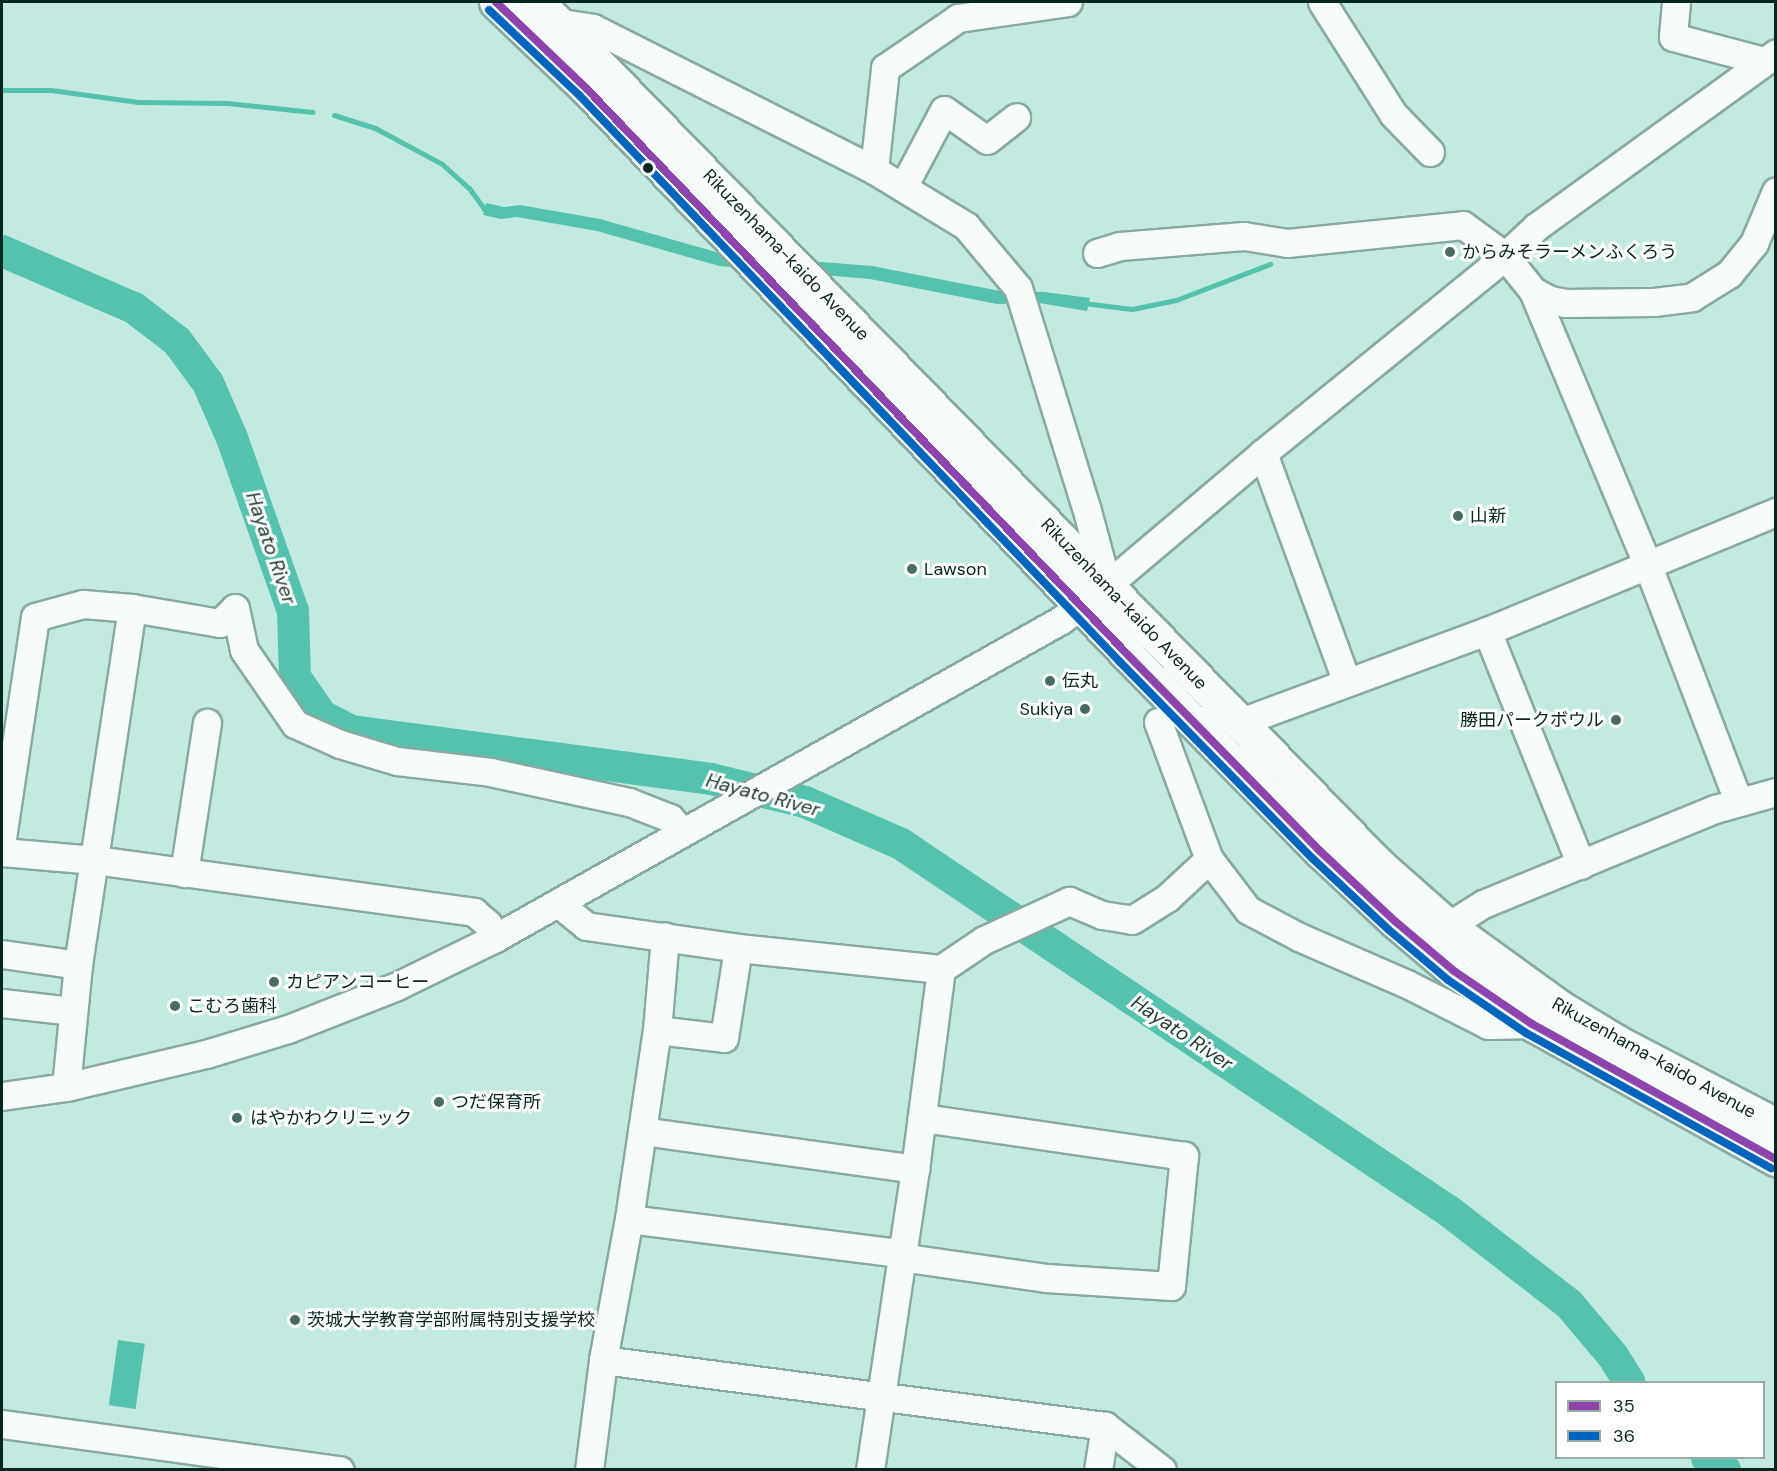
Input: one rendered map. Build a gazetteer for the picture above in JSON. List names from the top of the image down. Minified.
{"streets":{"highway":["Rikuzenhama-kaido Avenue"]},"water":["Hayato River"],"places":["からみそラーメンふくろう","山新","Lawson","伝丸","Sukiya","勝田パークボウル","カピアンコーヒー","こむろ歯科","つだ保育所","はやかわクリニック","茨城大学教育学部附属特別支援学校"],"lines":["transit line 35","transit line 36"],"legend":["35","36"]}
